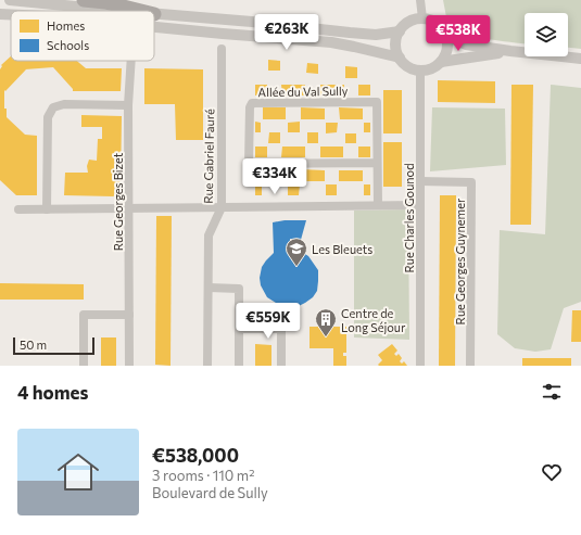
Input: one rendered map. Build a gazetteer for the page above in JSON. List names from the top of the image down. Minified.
{"streets":{"street":["Allée du Val Sully","Rue Gabriel Fauré","Rue Georges Bizet","Rue Charles Gounod","Rue Georges Guynemer"]},"crossings":[["Rue Charles Gounod","Rue Georges Guynemer"]],"places":{"school or university":["Les Bleuets"],"building":["Centre de Long Séjour"]},"legend":["Homes","Schools"],"scale_bar":"50 m","page":{"price":["€263K","€538K","€334K","€559K"],"scale":"50 m","heading":"4 homes","list":[{"name":"€538,000","note":"3 rooms · 110 m² · Boulevard de Sully"}]}}
